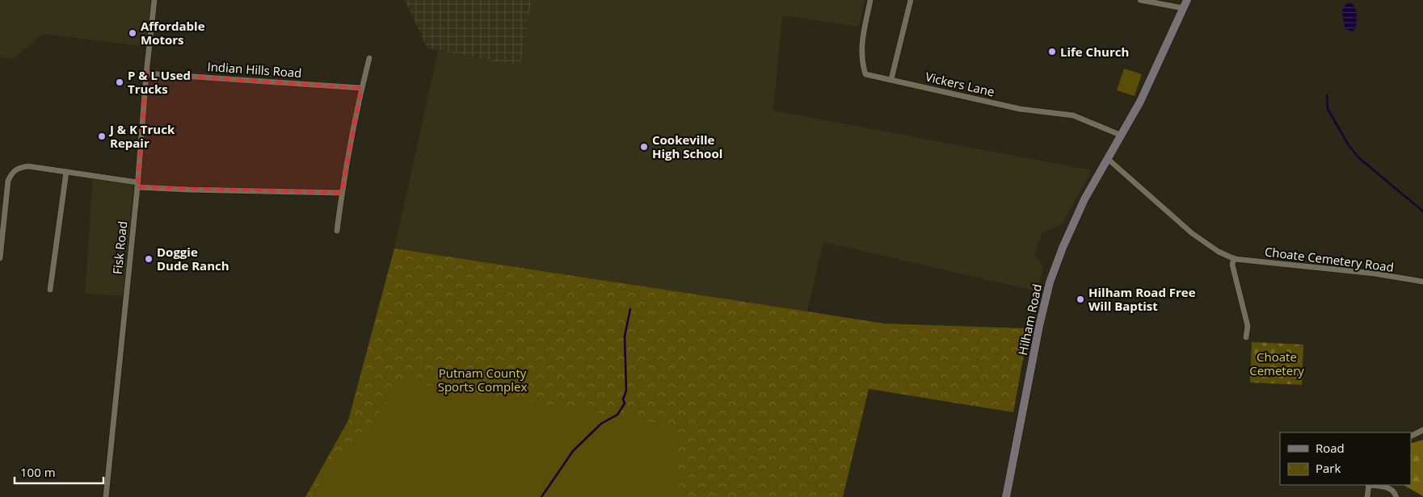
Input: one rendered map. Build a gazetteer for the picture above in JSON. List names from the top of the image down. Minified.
{"streets":{"main road":["Hilham Road"],"street":["Indian Hills Road","Vickers Lane","Fisk Road","Choate Cemetery Road"]},"crossings":[["Indian Hills Road","Fisk Road"],["Vickers Lane","Hilham Road"],["Choate Cemetery Road","Hilham Road"]],"parks":["Choate Cemetery","Putnam County Sports Complex"],"places":["Affordable Motors","Life Church","P & L Used Trucks","J & K Truck Repair","Cookeville High School","Doggie Dude Ranch","Hilham Road Free Will Baptist"],"legend":["Road","Park"],"scale_bar":"100 m"}
